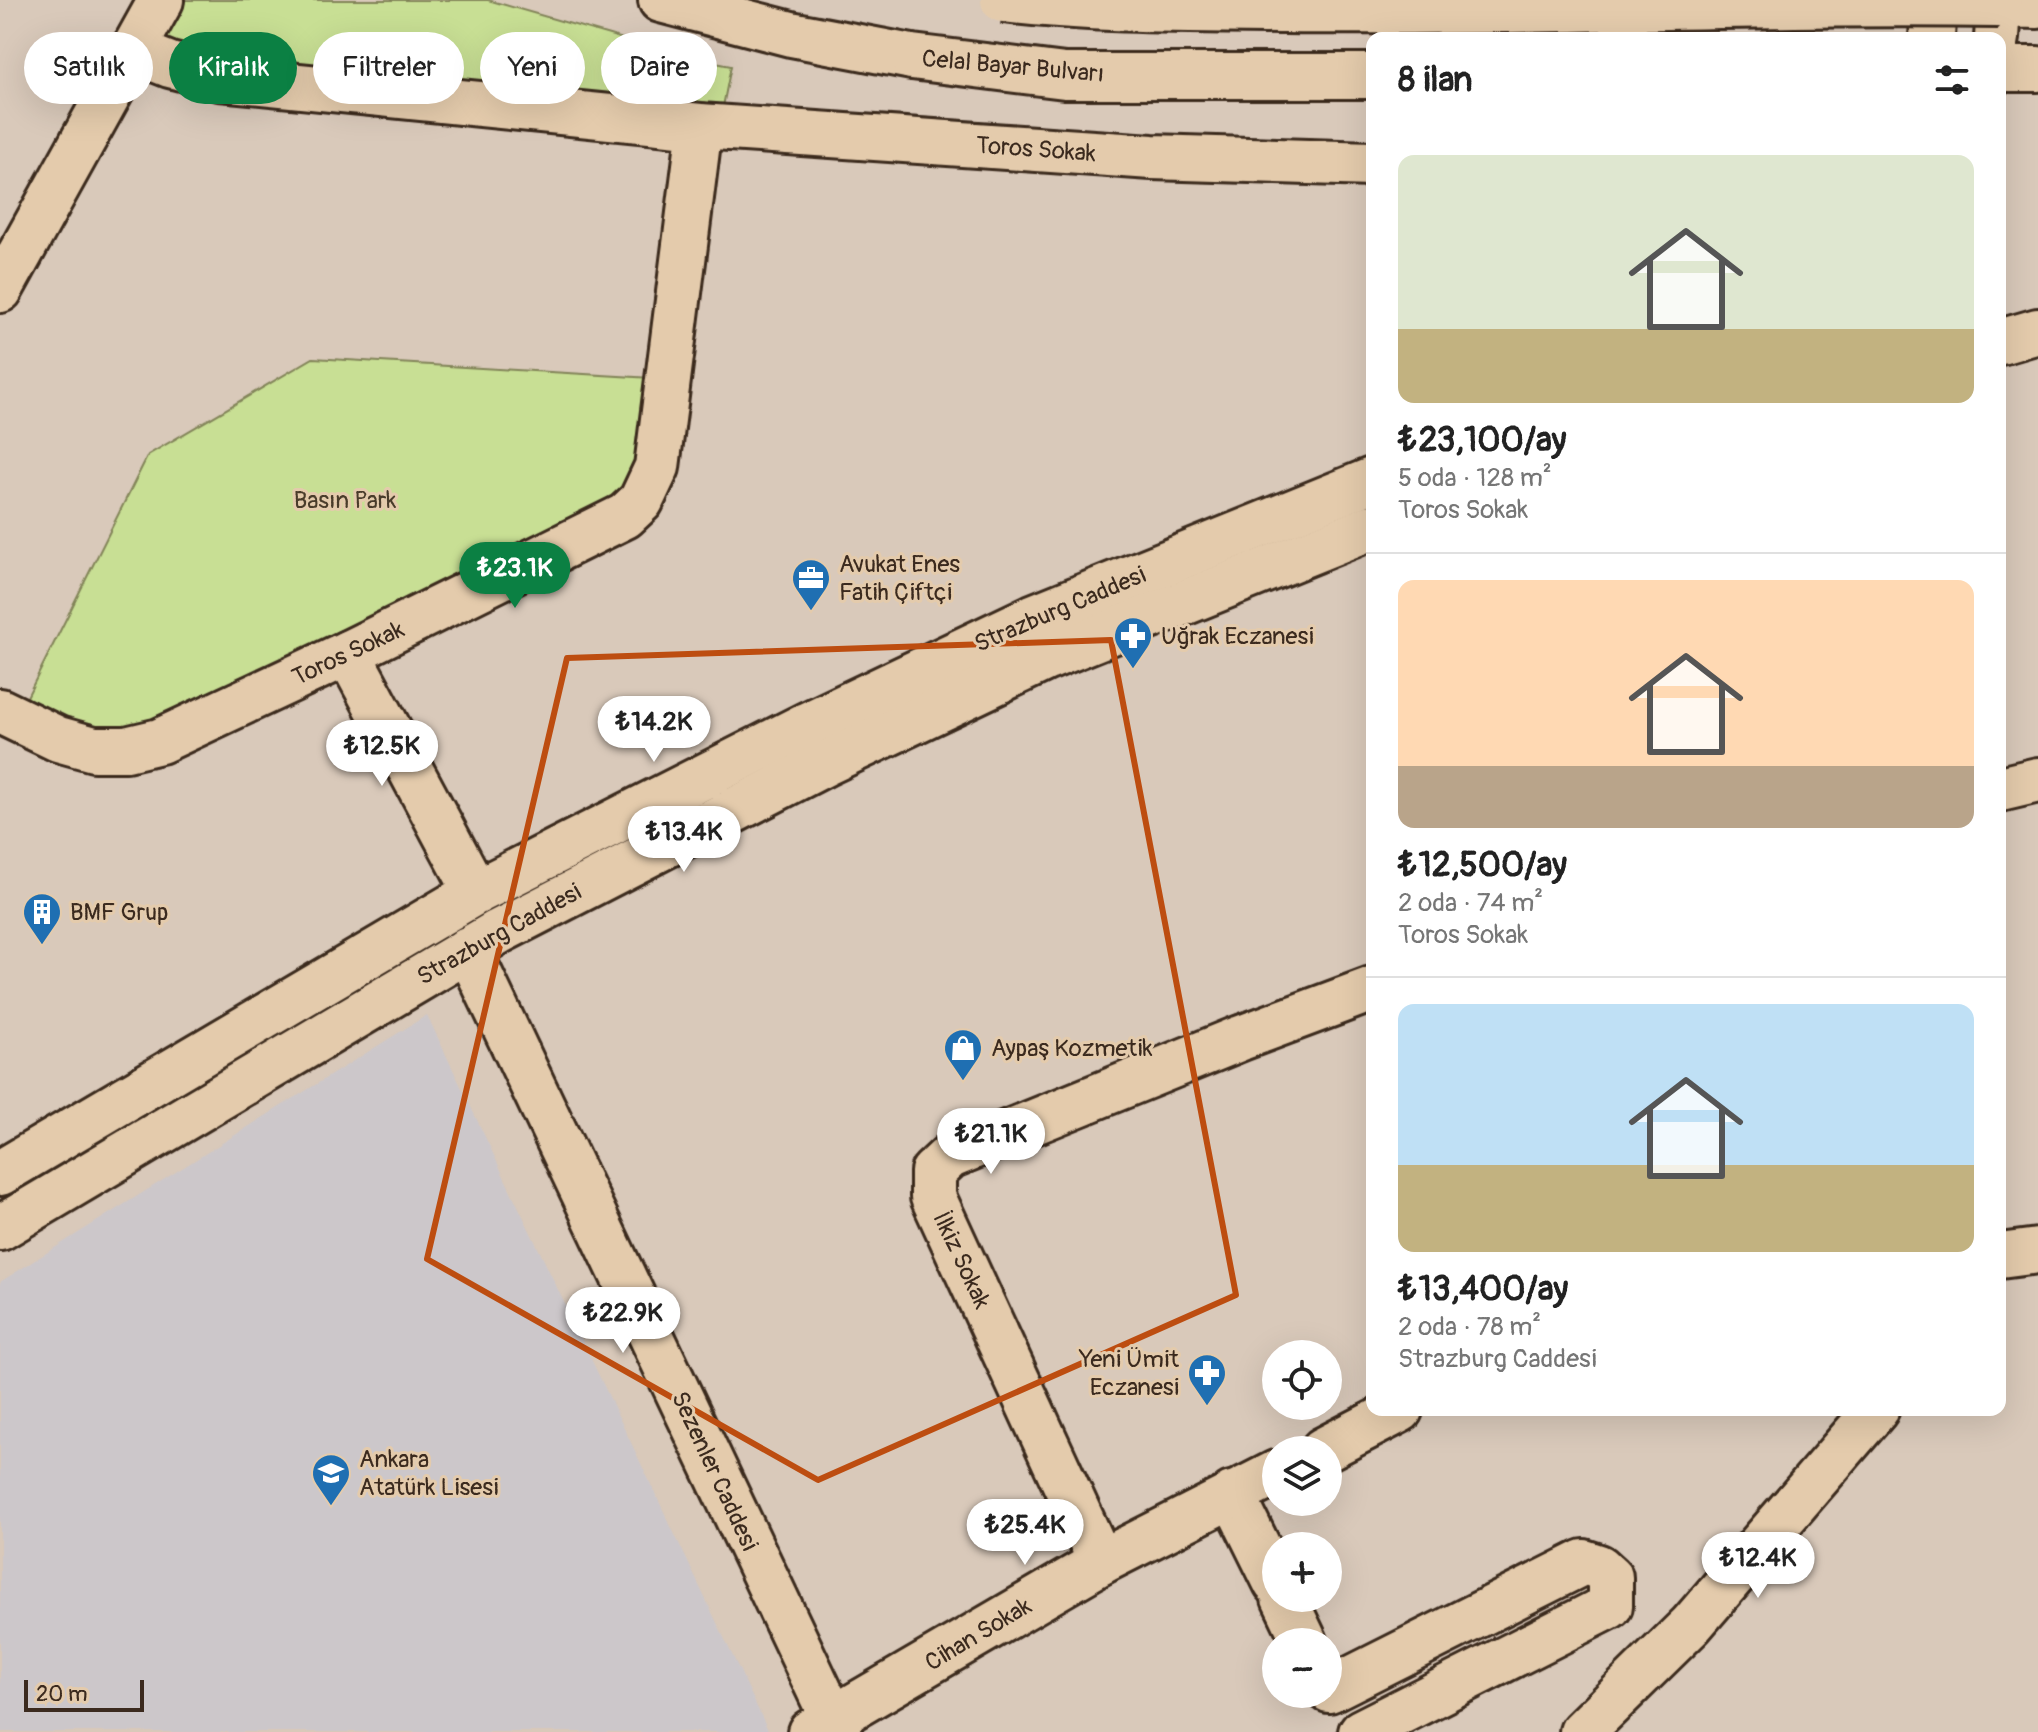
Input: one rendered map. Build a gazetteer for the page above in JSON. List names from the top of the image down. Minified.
{"streets":{"street":["Celal Bayar Bulvarı","Toros Sokak","Strazburg Caddesi","İlkiz Sokak","Sezenler Caddesi","Cihan Sokak"]},"crossings":[["Strazburg Caddesi","Sezenler Caddesi"],["İlkiz Sokak","Cihan Sokak"],["Sezenler Caddesi","Cihan Sokak"]],"parks":["Basın Park"],"places":{"office":["Avukat Enes Fatih Çiftçi"],"pharmacy":["Uğrak Eczanesi","Yeni Ümit Eczanesi"],"building":["BMF Grup"],"shop":["Aypaş Kozmetik"],"school or university":["Ankara Atatürk Lisesi"]},"scale_bar":"20 m","page":{"chip":["Satılık","Kiralık","Filtreler","Yeni","Daire"],"heading":"8 ilan","list":[{"name":"₺23,100/ay","note":"5 oda · 128 m² · Toros Sokak"},{"name":"₺12,500/ay","note":"2 oda · 74 m² · Toros Sokak"},{"name":"₺13,400/ay","note":"2 oda · 78 m² · Strazburg Caddesi"}],"price":["₺23.1K","₺14.2K","₺12.5K","₺13.4K","₺21.1K","₺22.9K","₺25.4K","₺12.4K"],"map_buttons":["+","−"],"scale":"20 m"}}
